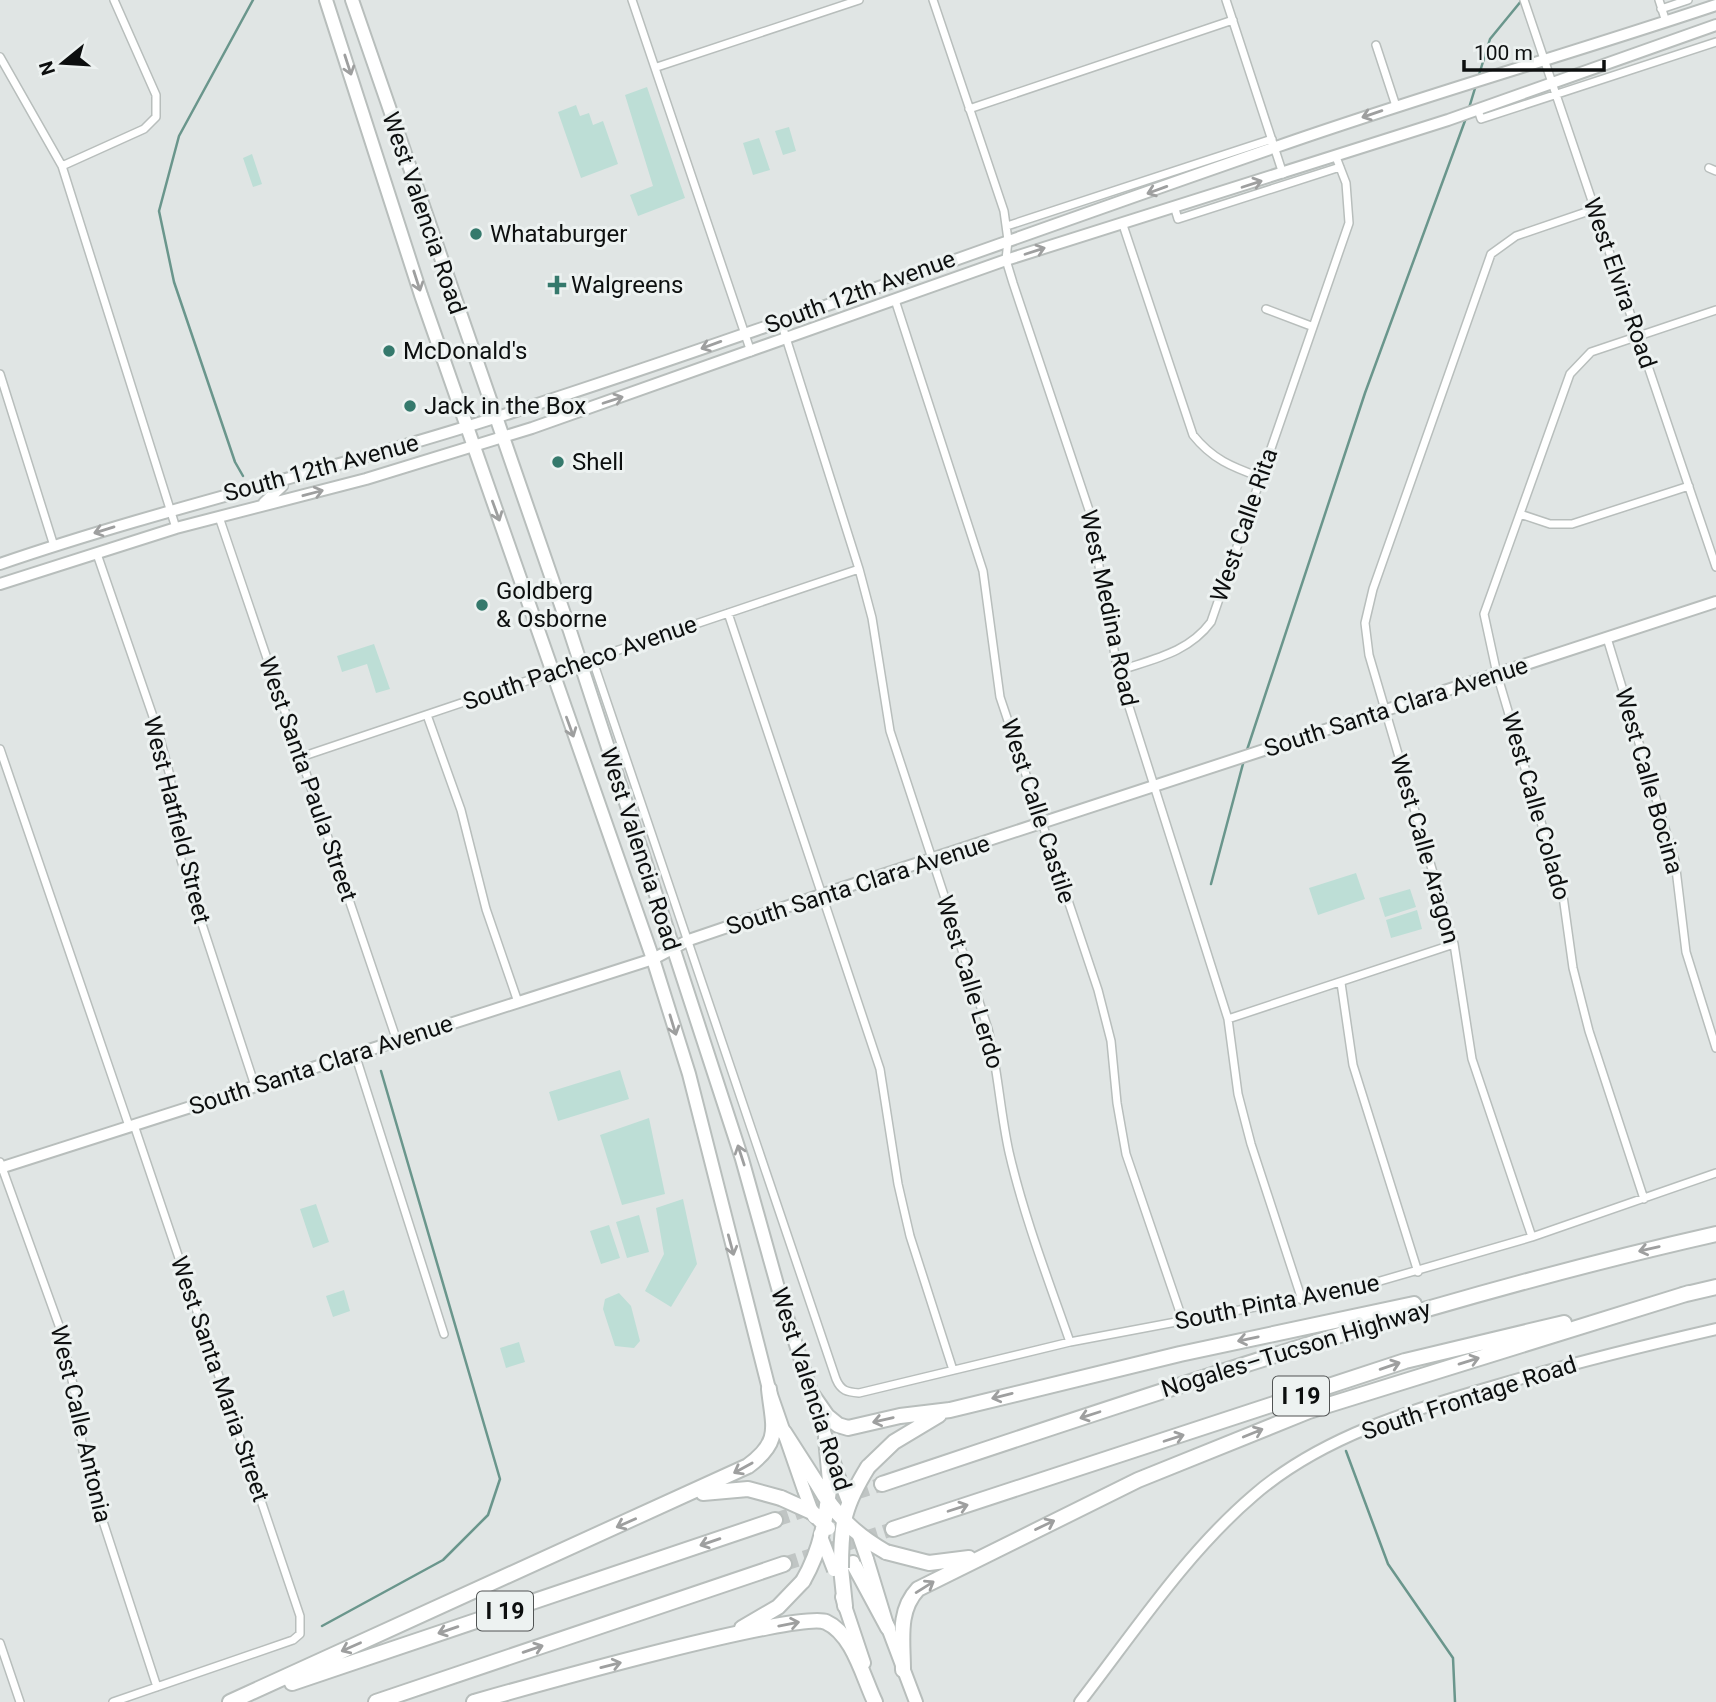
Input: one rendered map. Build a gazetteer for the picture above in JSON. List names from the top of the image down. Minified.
{"streets":{"highway":["Nogales–Tucson Highway","I 19"],"main road":["West Valencia Road"],"street":["West Elvira Road","South 12th Avenue","West Calle Rita","West Medina Road","South Pacheco Avenue","South Santa Clara Avenue","West Santa Paula Street","West Calle Bocina","West Calle Colado","West Calle Castile","West Hatfield Street","West Calle Aragon","West Calle Lerdo","South Pinta Avenue","West Santa Maria Street","South Frontage Road","West Calle Antonia"]},"crossings":[["West Valencia Road","South 12th Avenue"],["West Valencia Road","South Pacheco Avenue"],["West Valencia Road","South Santa Clara Avenue"],["West Valencia Road","South Pinta Avenue"],["West Elvira Road","South 12th Avenue"],["West Elvira Road","West Calle Colado"],["West Elvira Road","West Calle Aragon"],["South 12th Avenue","West Calle Rita"],["South 12th Avenue","West Medina Road"],["South 12th Avenue","West Santa Paula Street"],["South 12th Avenue","West Calle Castile"],["South 12th Avenue","West Hatfield Street"],["South 12th Avenue","West Calle Lerdo"],["West Calle Rita","West Medina Road"],["West Medina Road","South Santa Clara Avenue"],["West Medina Road","South Pinta Avenue"],["South Pacheco Avenue","West Santa Paula Street"],["South Pacheco Avenue","West Calle Lerdo"],["South Santa Clara Avenue","West Santa Paula Street"],["South Santa Clara Avenue","West Calle Bocina"],["South Santa Clara Avenue","West Calle Colado"],["South Santa Clara Avenue","West Calle Castile"],["South Santa Clara Avenue","West Hatfield Street"],["South Santa Clara Avenue","West Calle Aragon"],["South Santa Clara Avenue","West Calle Lerdo"],["South Santa Clara Avenue","West Santa Maria Street"],["South Santa Clara Avenue","West Calle Antonia"],["West Calle Colado","South Pinta Avenue"],["West Calle Castile","South Pinta Avenue"],["West Calle Aragon","South Pinta Avenue"],["West Calle Lerdo","South Pinta Avenue"],["West Santa Maria Street","West Calle Antonia"]],"places":{"other":["Whataburger","McDonald's","Jack in the Box","Shell","Goldberg & Osborne"],"health":["Walgreens"]},"scale_bar":"100 m","north":"left"}
